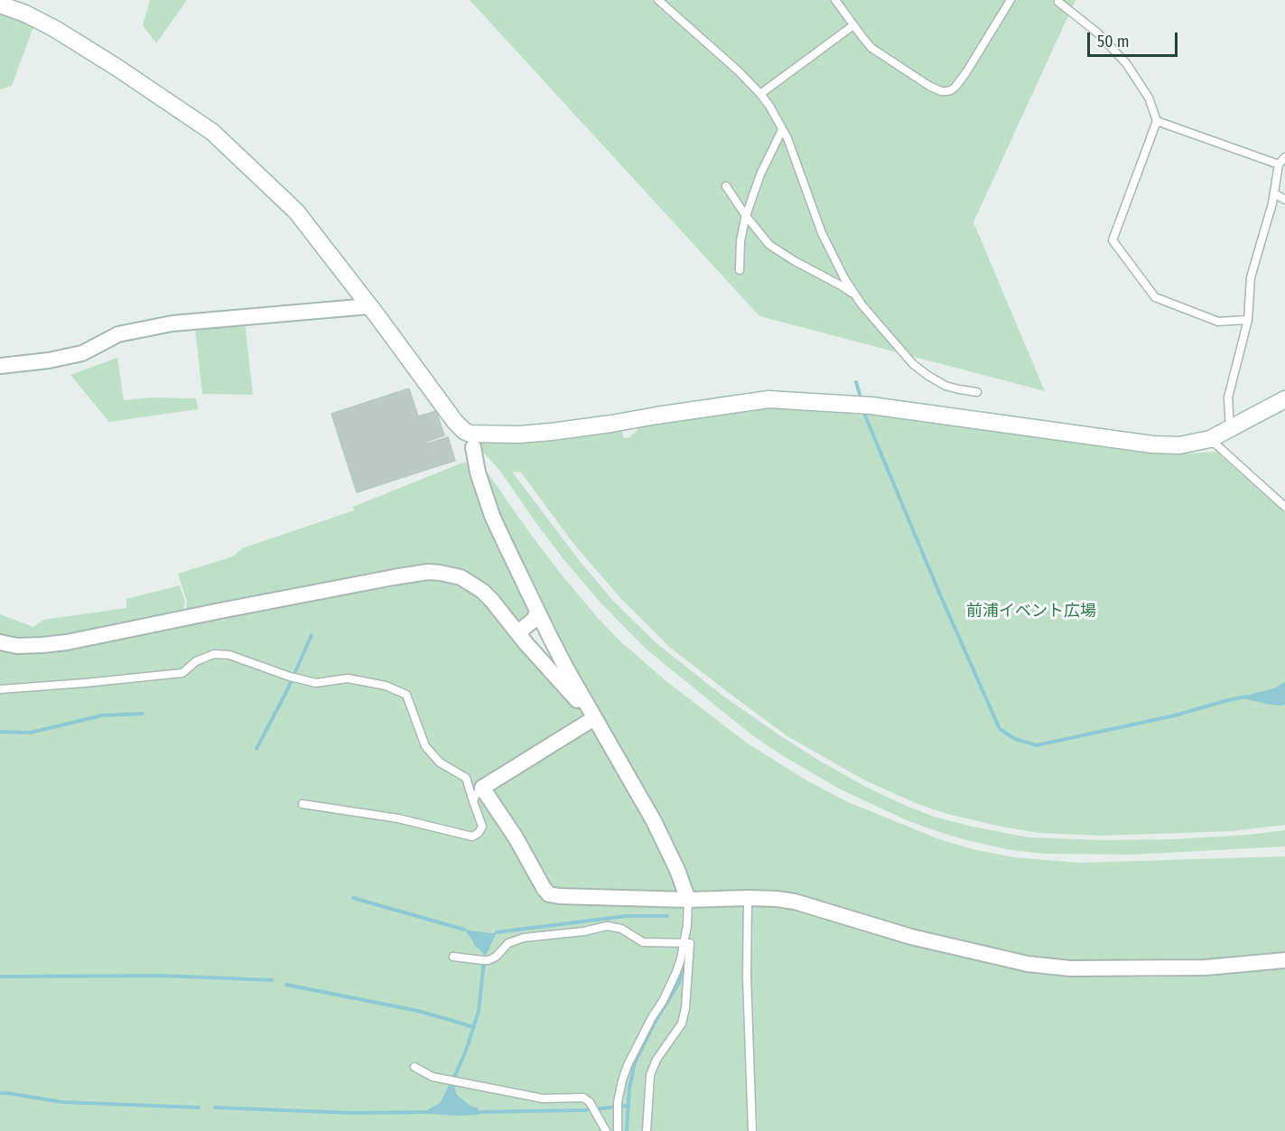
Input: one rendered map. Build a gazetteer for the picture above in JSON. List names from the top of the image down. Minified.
{"parks":["前浦イベント広場"],"scale_bar":"50 m"}
